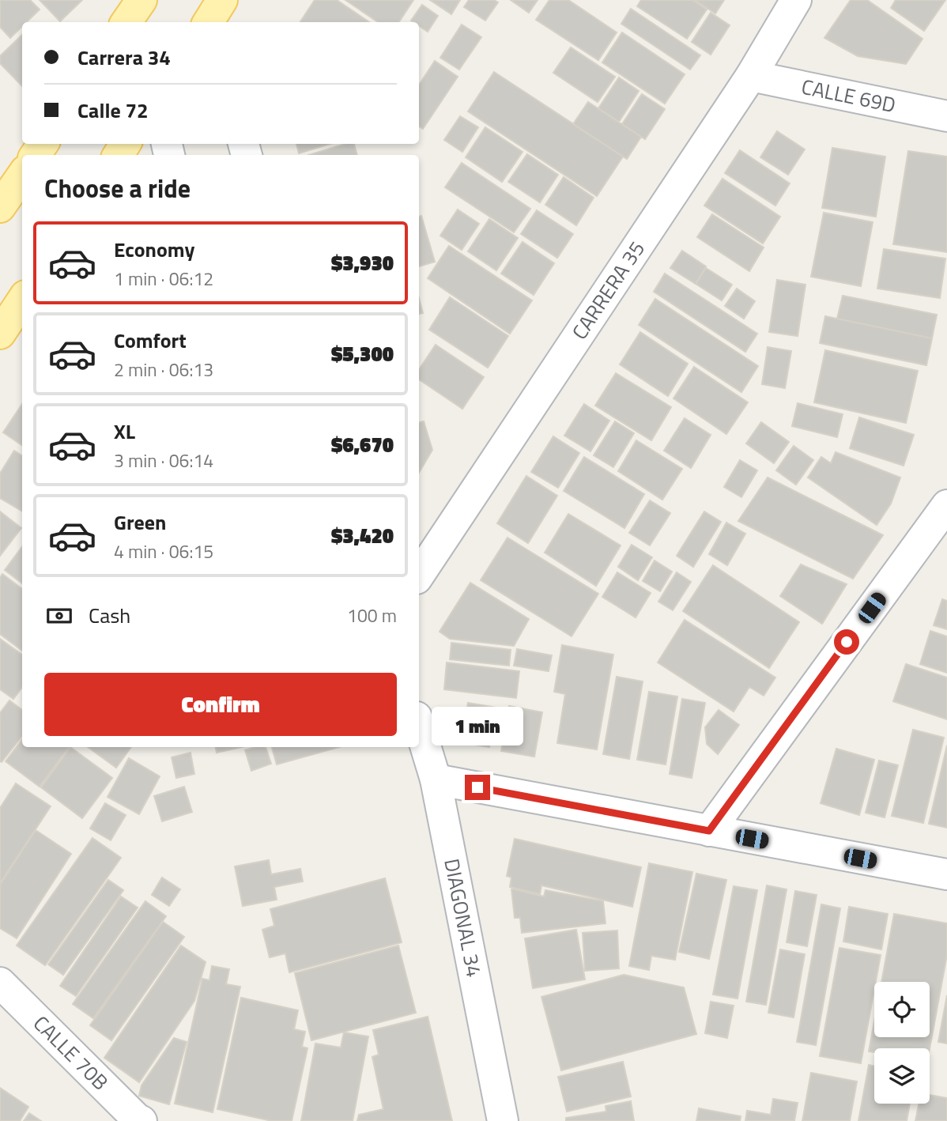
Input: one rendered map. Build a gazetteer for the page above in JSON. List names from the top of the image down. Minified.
{"streets":{"street":["CALLE 69D","CARRERA 35","DIAGONAL 34","CALLE 70B"]},"crossings":[["CALLE 69D","CARRERA 35"]],"page":{"banner":["Carrera 34","Calle 72"],"heading":"Choose a ride","list":[{"name":"Economy","note":"1 min · 06:12","value":"$3,930"},{"name":"Comfort","note":"2 min · 06:13","value":"$5,300"},{"name":"XL","note":"3 min · 06:14","value":"$6,670"},{"name":"Green","note":"4 min · 06:15","value":"$3,420"}],"pay":["Cash","100 m"],"buttons":"Confirm","bubble":"1 min"}}
